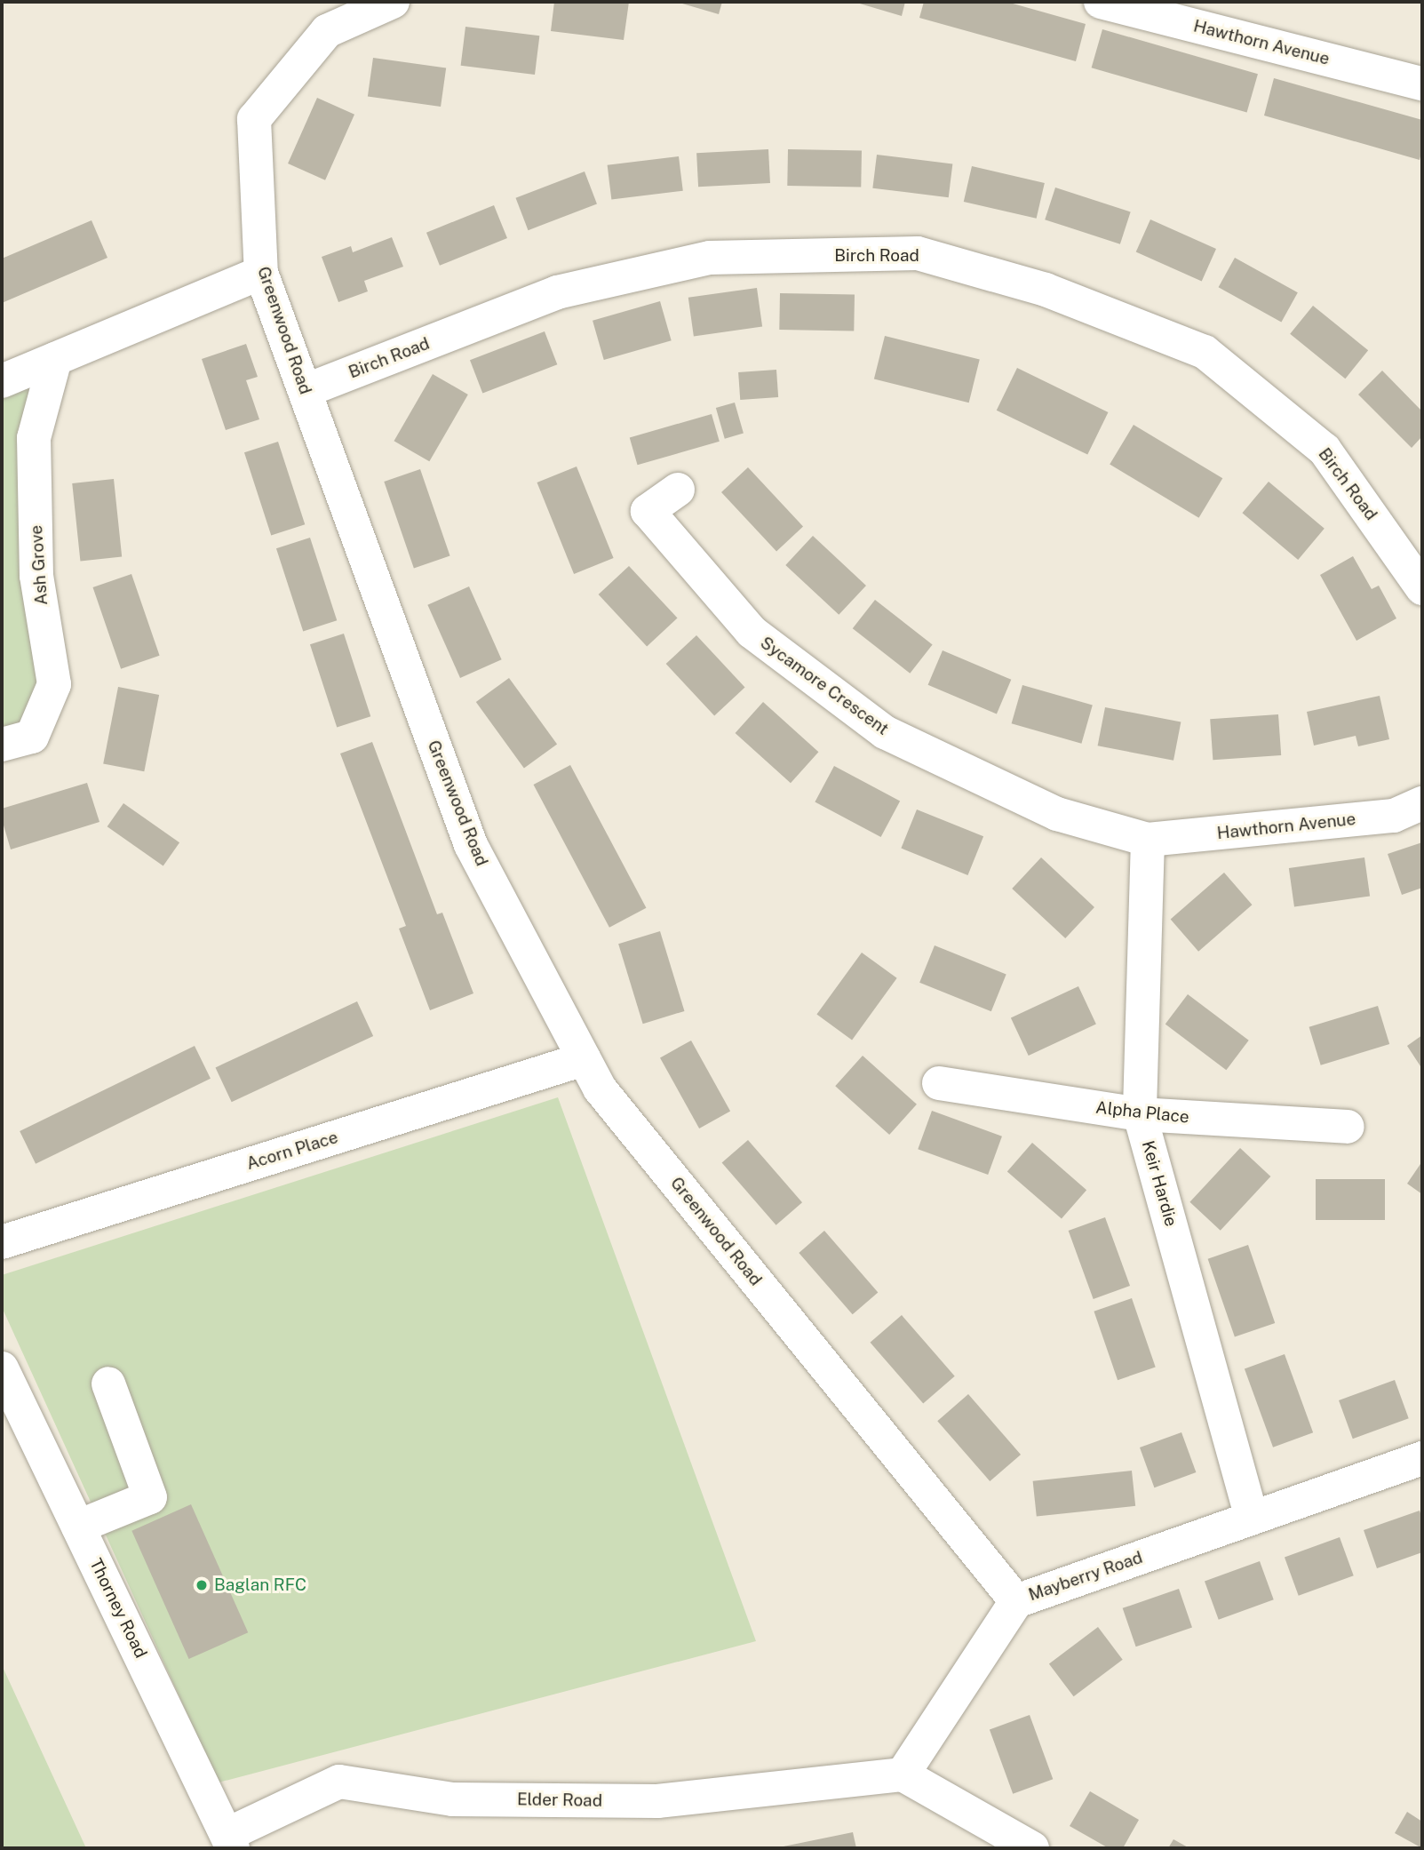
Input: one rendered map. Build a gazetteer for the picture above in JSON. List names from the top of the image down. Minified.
{"streets":{"street":["Hawthorn Avenue","Birch Road","Greenwood Road","Ash Grove","Sycamore Crescent","Alpha Place","Acorn Place","Keir Hardie","Mayberry Road","Thorney Road","Elder Road"]},"crossings":[["Hawthorn Avenue","Sycamore Crescent"],["Hawthorn Avenue","Keir Hardie"],["Birch Road","Greenwood Road"],["Greenwood Road","Acorn Place"],["Greenwood Road","Mayberry Road"],["Sycamore Crescent","Keir Hardie"],["Alpha Place","Keir Hardie"],["Keir Hardie","Mayberry Road"],["Mayberry Road","Elder Road"],["Thorney Road","Elder Road"]],"places":["Baglan RFC"]}
